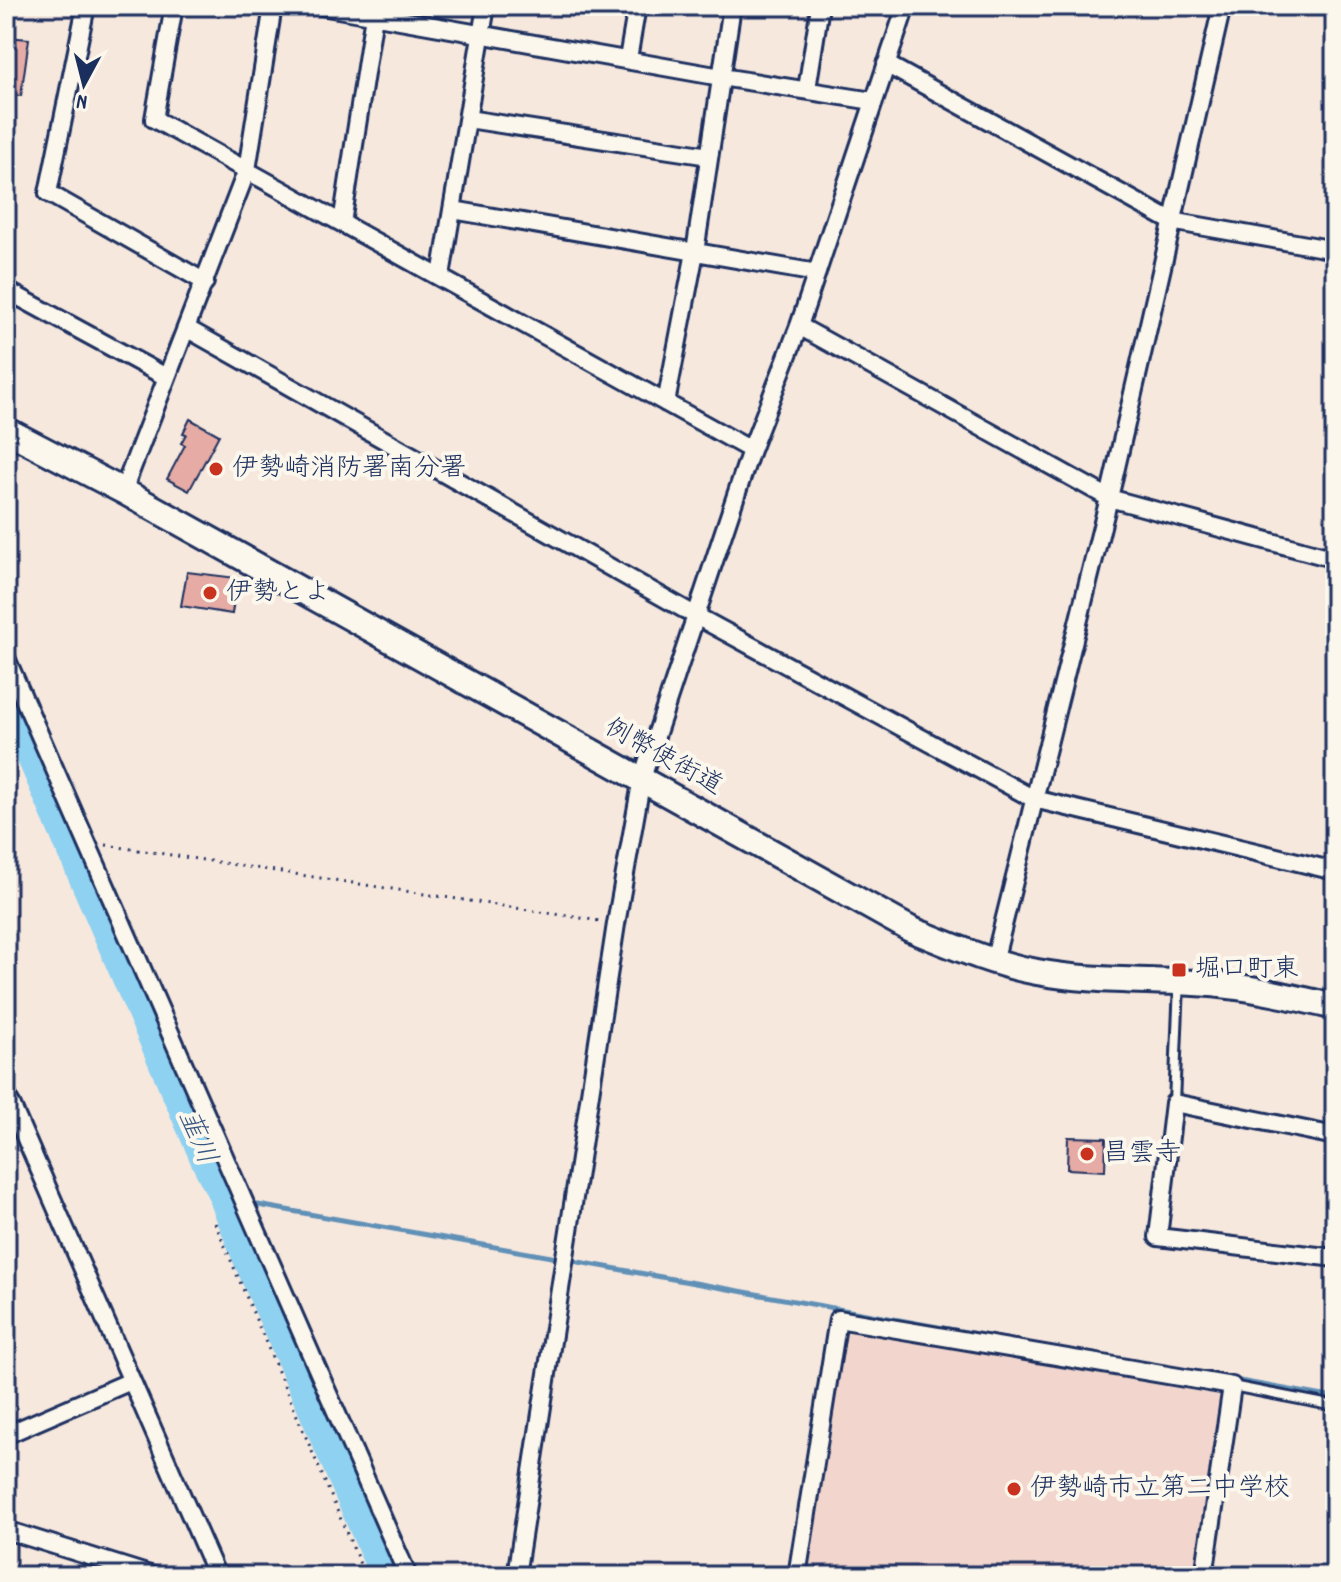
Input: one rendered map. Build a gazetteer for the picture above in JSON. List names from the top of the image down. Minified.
{"streets":{"main road":["例幣使街道"]},"water":["韮川"],"places":{"other":["伊勢崎消防署南分署","伊勢とよ","昌雲寺","伊勢崎市立第二中学校"],"transit":["堀口町東"]},"north":"bottom"}
